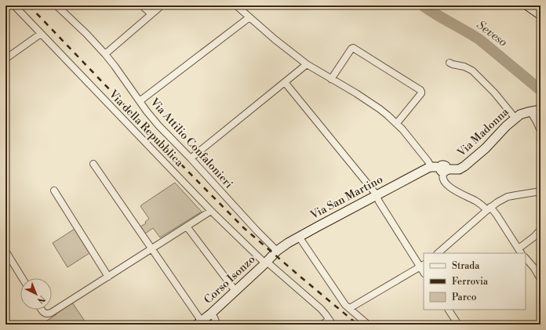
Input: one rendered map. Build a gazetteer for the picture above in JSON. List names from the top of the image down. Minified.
{"streets":{"street":["Via della Repubblica","Via Madonna","Via Attilio Confalonieri","Via San Martino","Corso Isonzo"]},"crossings":[["Via della Repubblica","Corso Isonzo"],["Via Madonna","Via San Martino"],["Via Attilio Confalonieri","Via San Martino"],["Via Attilio Confalonieri","Corso Isonzo"],["Via San Martino","Corso Isonzo"]],"water":["Seveso"],"legend":["Strada","Ferrovia","Parco"],"north":"bottom right"}
